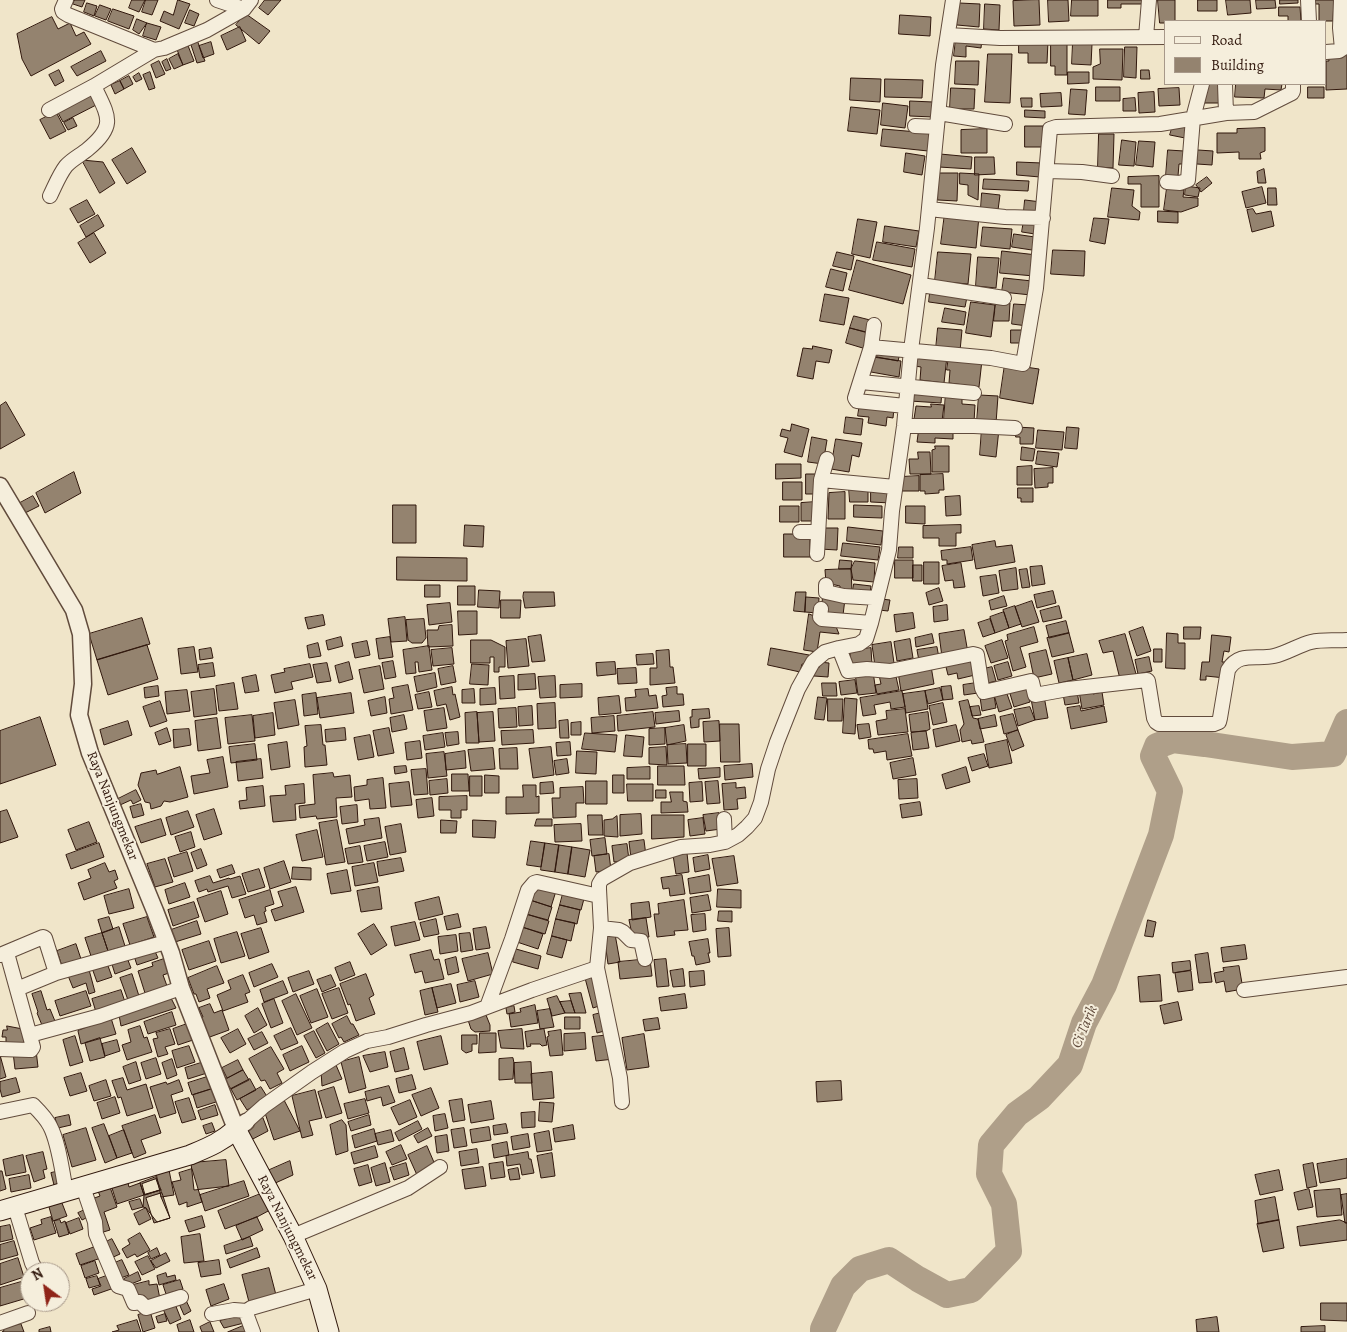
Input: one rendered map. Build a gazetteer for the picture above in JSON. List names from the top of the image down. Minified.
{"streets":{"main road":["Raya Nanjungmekar"]},"water":["Ci Tarik"],"legend":["Road","Building"],"north":"top left"}
